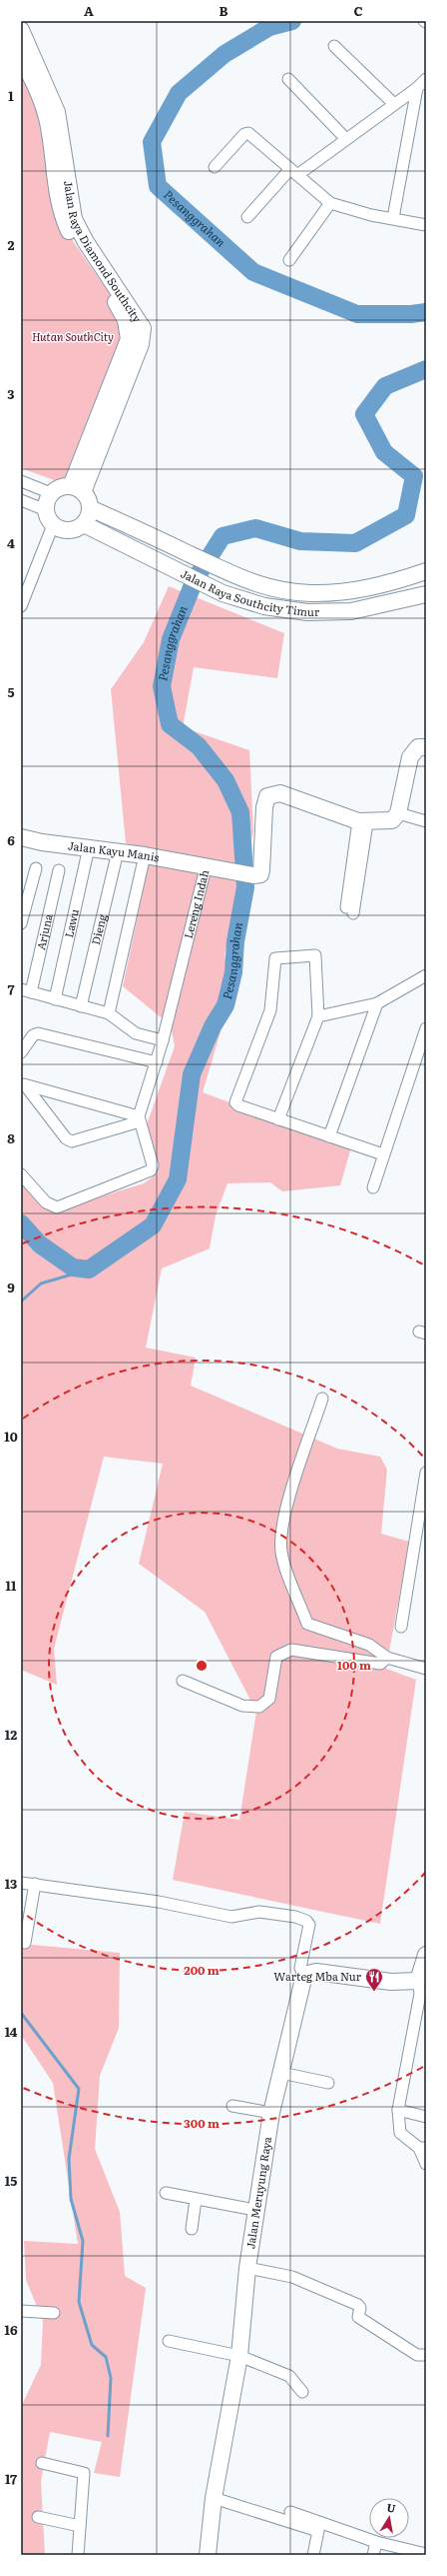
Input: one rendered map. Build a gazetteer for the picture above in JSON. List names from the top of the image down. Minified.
{"streets":{"street":["Jalan Raya Diamond Southcity","Jalan Raya Southcity Timur","Jalan Kayu Manis","Lereng Indah","Lawu","Dieng","Arjuna","Jalan Meruyung Raya"]},"crossings":[["Jalan Raya Diamond Southcity","Jalan Raya Southcity Timur"],["Jalan Kayu Manis","Lereng Indah"],["Jalan Kayu Manis","Lawu"],["Jalan Kayu Manis","Dieng"]],"water":["Pesanggrahan"],"parks":["Hutan SouthCity"],"places":{"restaurant":["Warteg Mba Nur"]},"north":"top","grid":{"columns":["A","B","C"],"rows":["1","2","3","4","5","6","7","8","9","10","11","12","13","14","15","16","17"]},"rings":["100 m","200 m","300 m"]}
